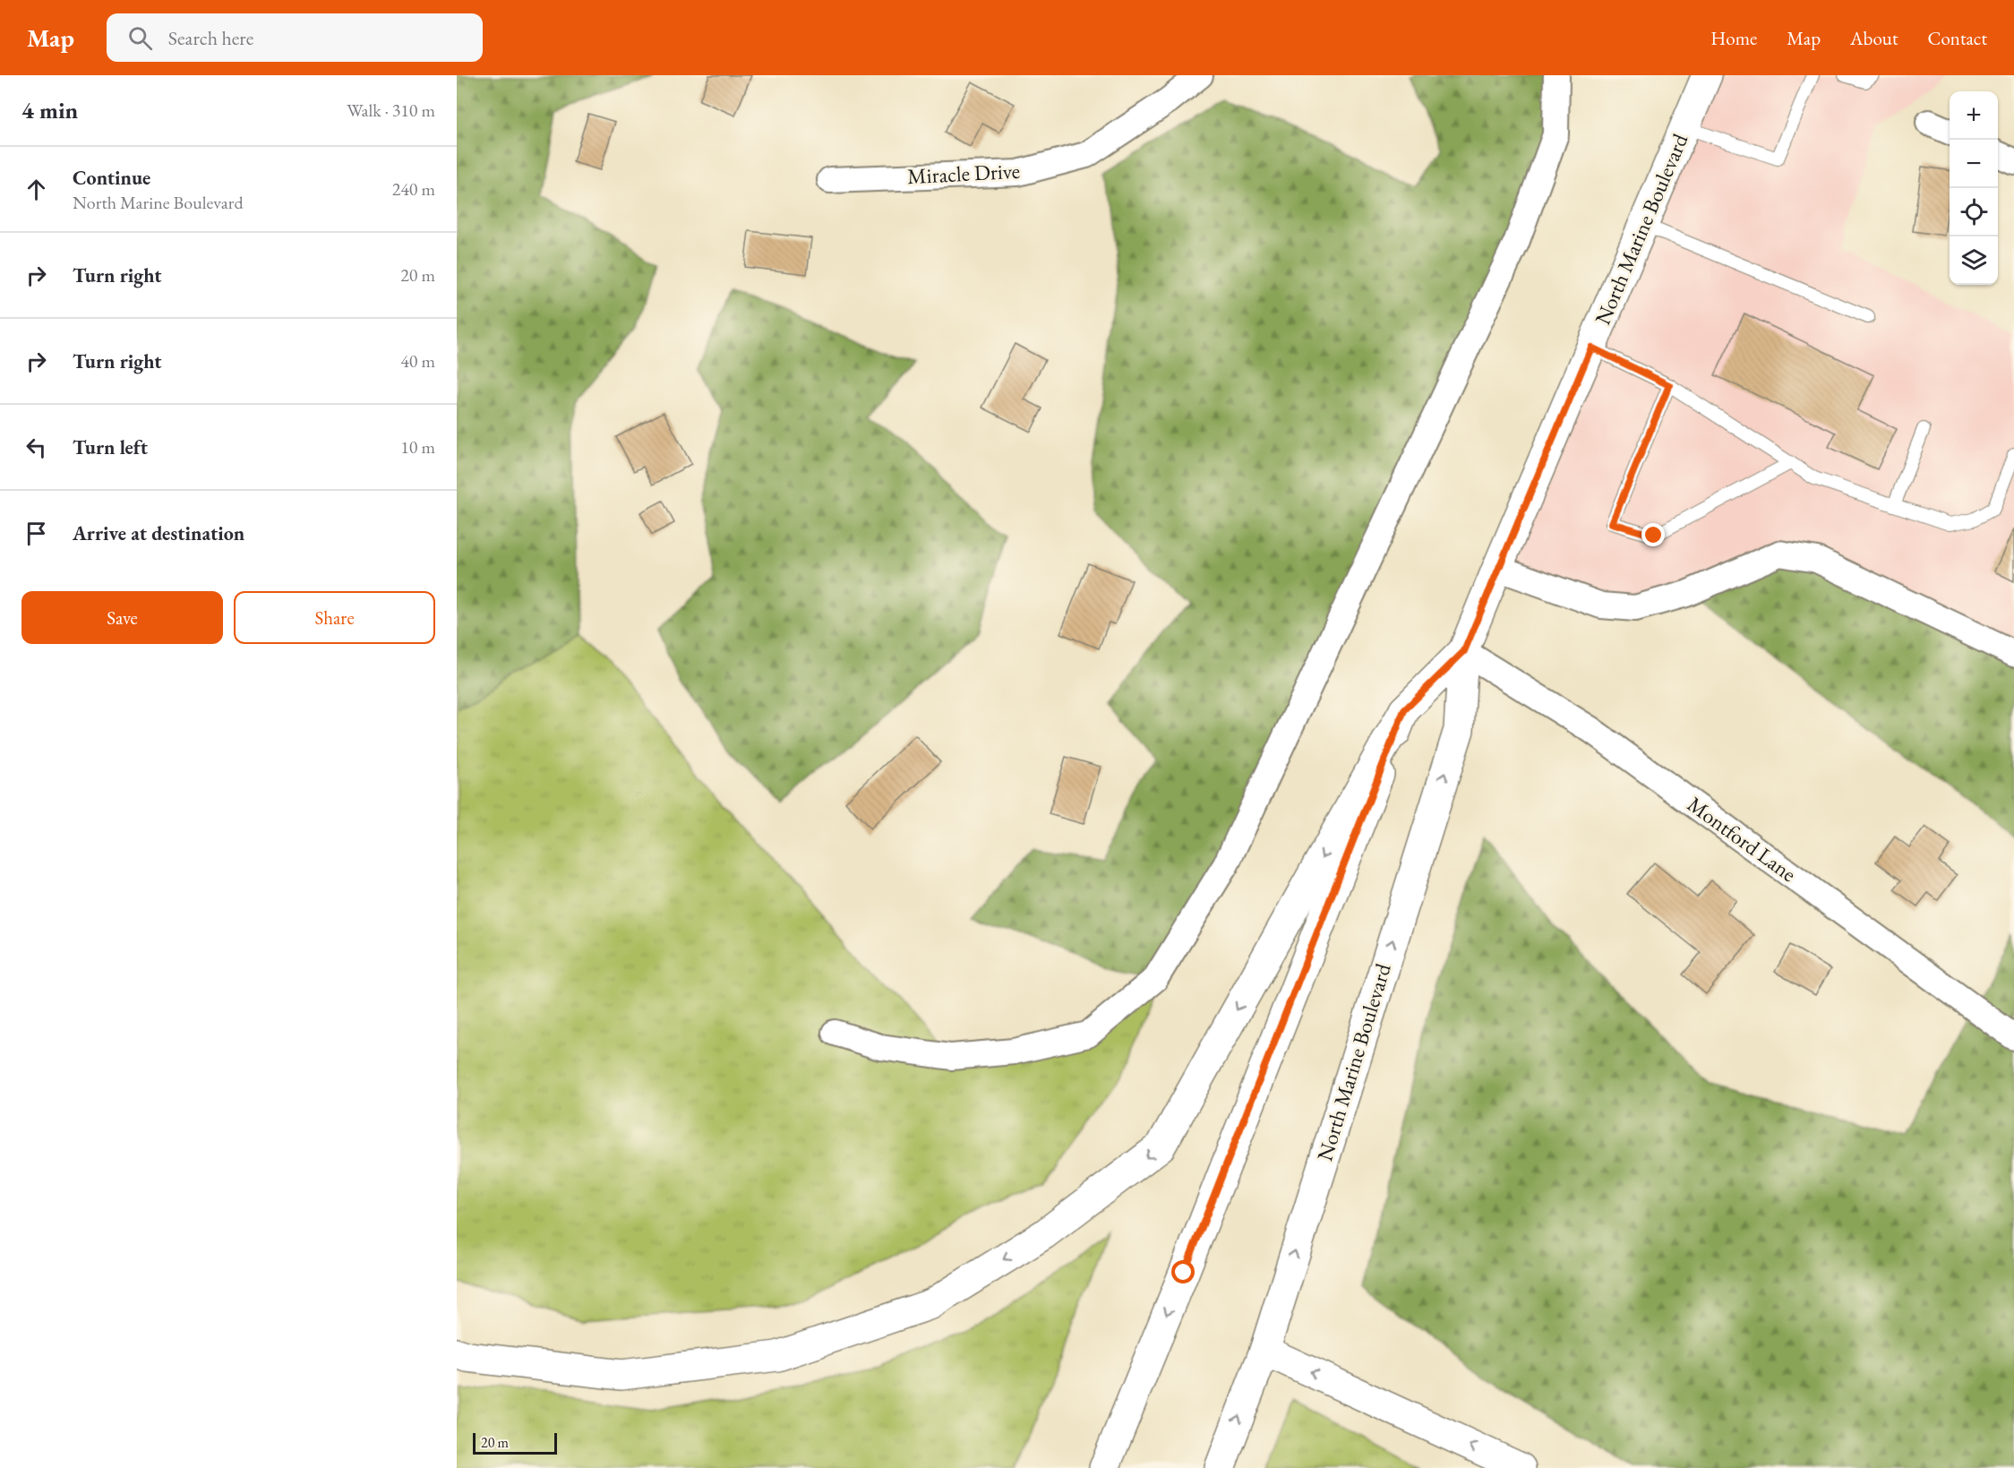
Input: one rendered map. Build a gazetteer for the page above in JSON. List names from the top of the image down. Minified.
{"streets":{"main road":["North Marine Boulevard"],"street":["Miracle Drive","Montford Lane"]},"crossings":[["North Marine Boulevard","Montford Lane"]],"scale_bar":"20 m","page":{"header":"Map","search":"Search here","nav":["Home","Map","About","Contact"],"heading":["4 min","Walk · 310 m"],"map_buttons":["+","−"],"list":[["Continue","North Marine Boulevard","240 m"],["Turn right","20 m"],["Turn right","40 m"],["Turn left","10 m"],"Arrive at destination"],"buttons":["Save","Share"],"scale":"20 m"}}
